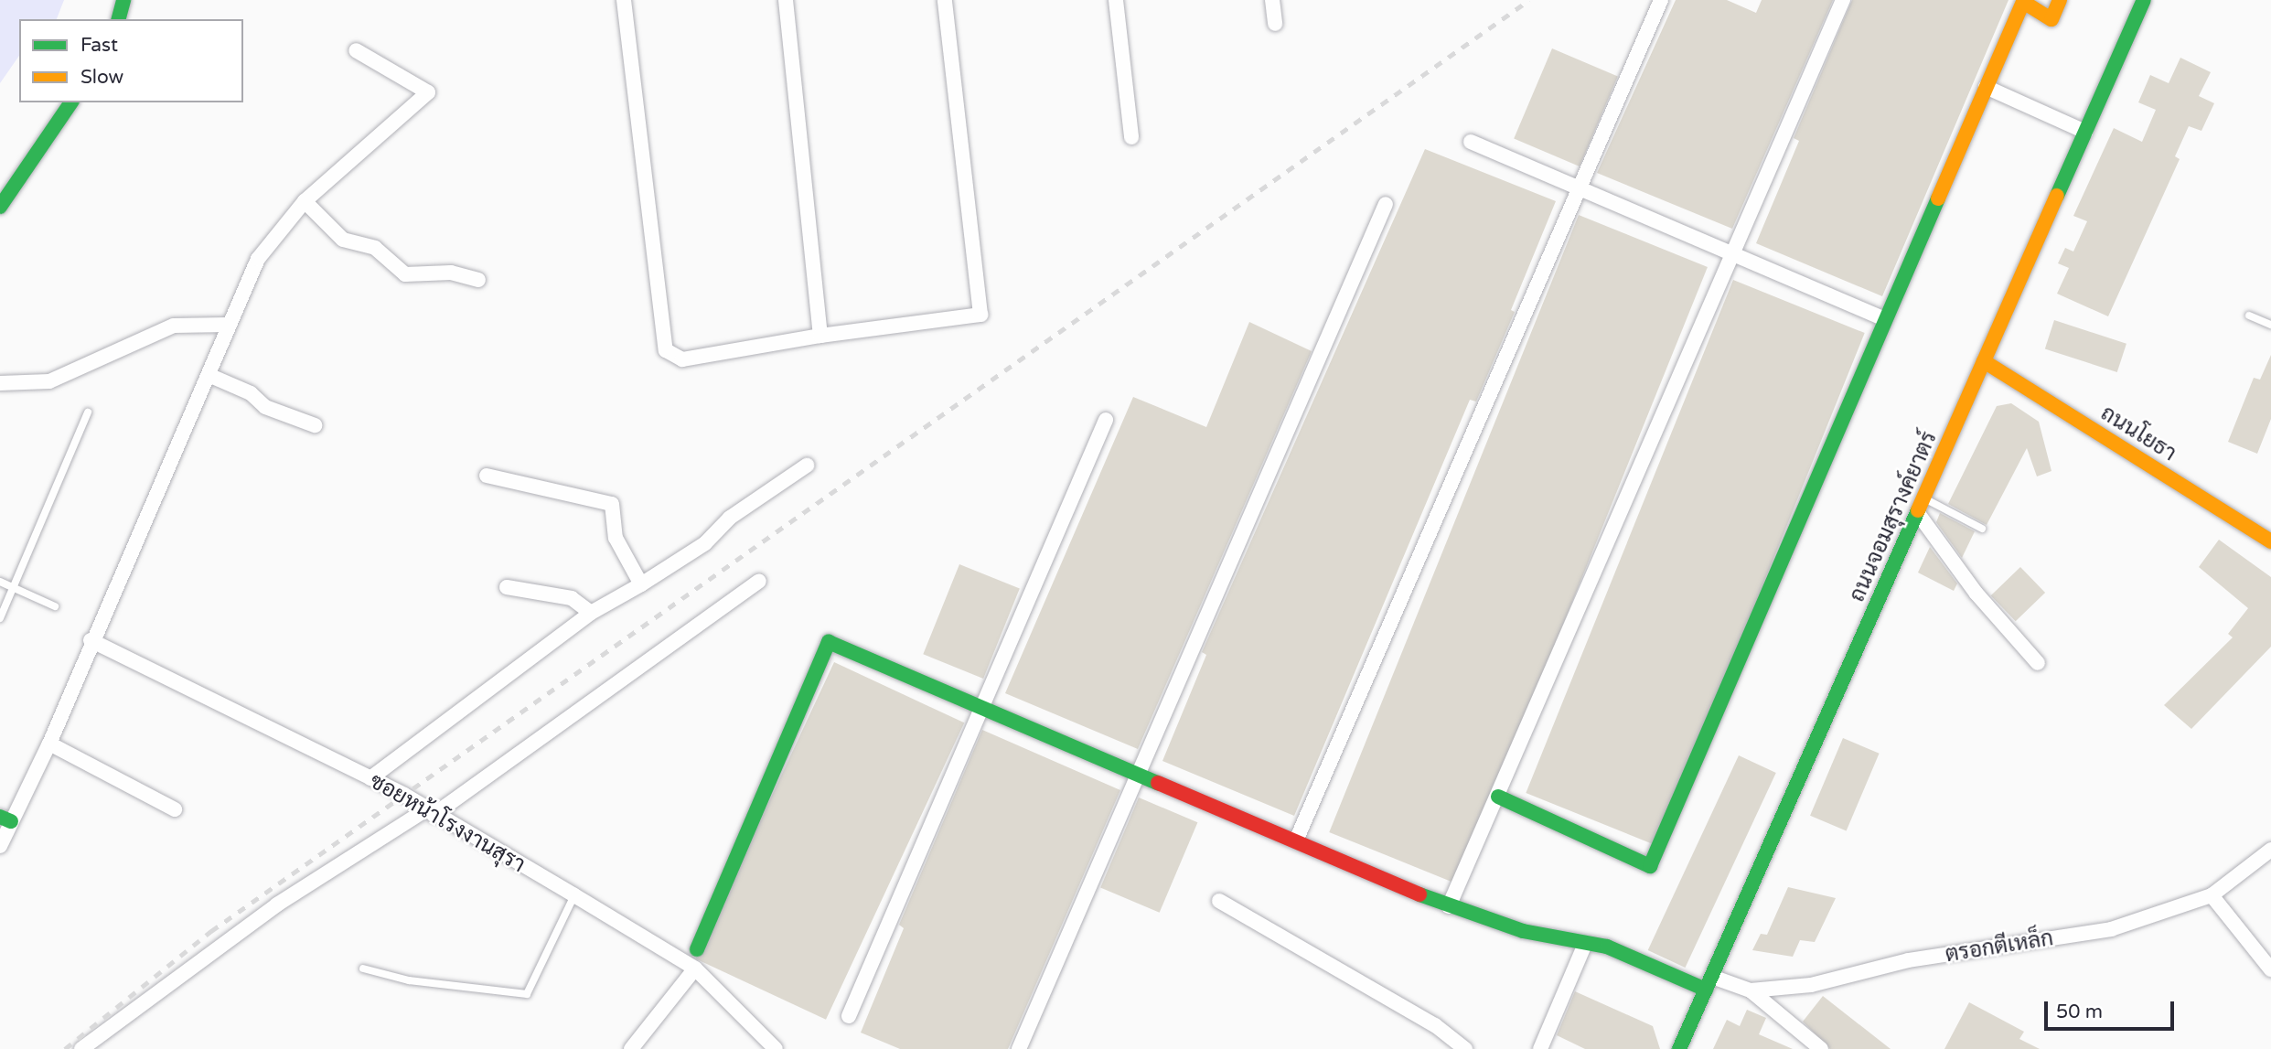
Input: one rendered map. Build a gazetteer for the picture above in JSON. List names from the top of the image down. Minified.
{"streets":{"street":["ถนนโยธา","ถนนจอมสุรางค์ยาตร์","ซอยหน้าโรงงานสุรา","ตรอกตีเหล็ก"]},"crossings":[["ถนนโยธา","ถนนจอมสุรางค์ยาตร์"],["ถนนจอมสุรางค์ยาตร์","ตรอกตีเหล็ก"]],"legend":["Fast","Slow"],"scale_bar":"50 m"}
